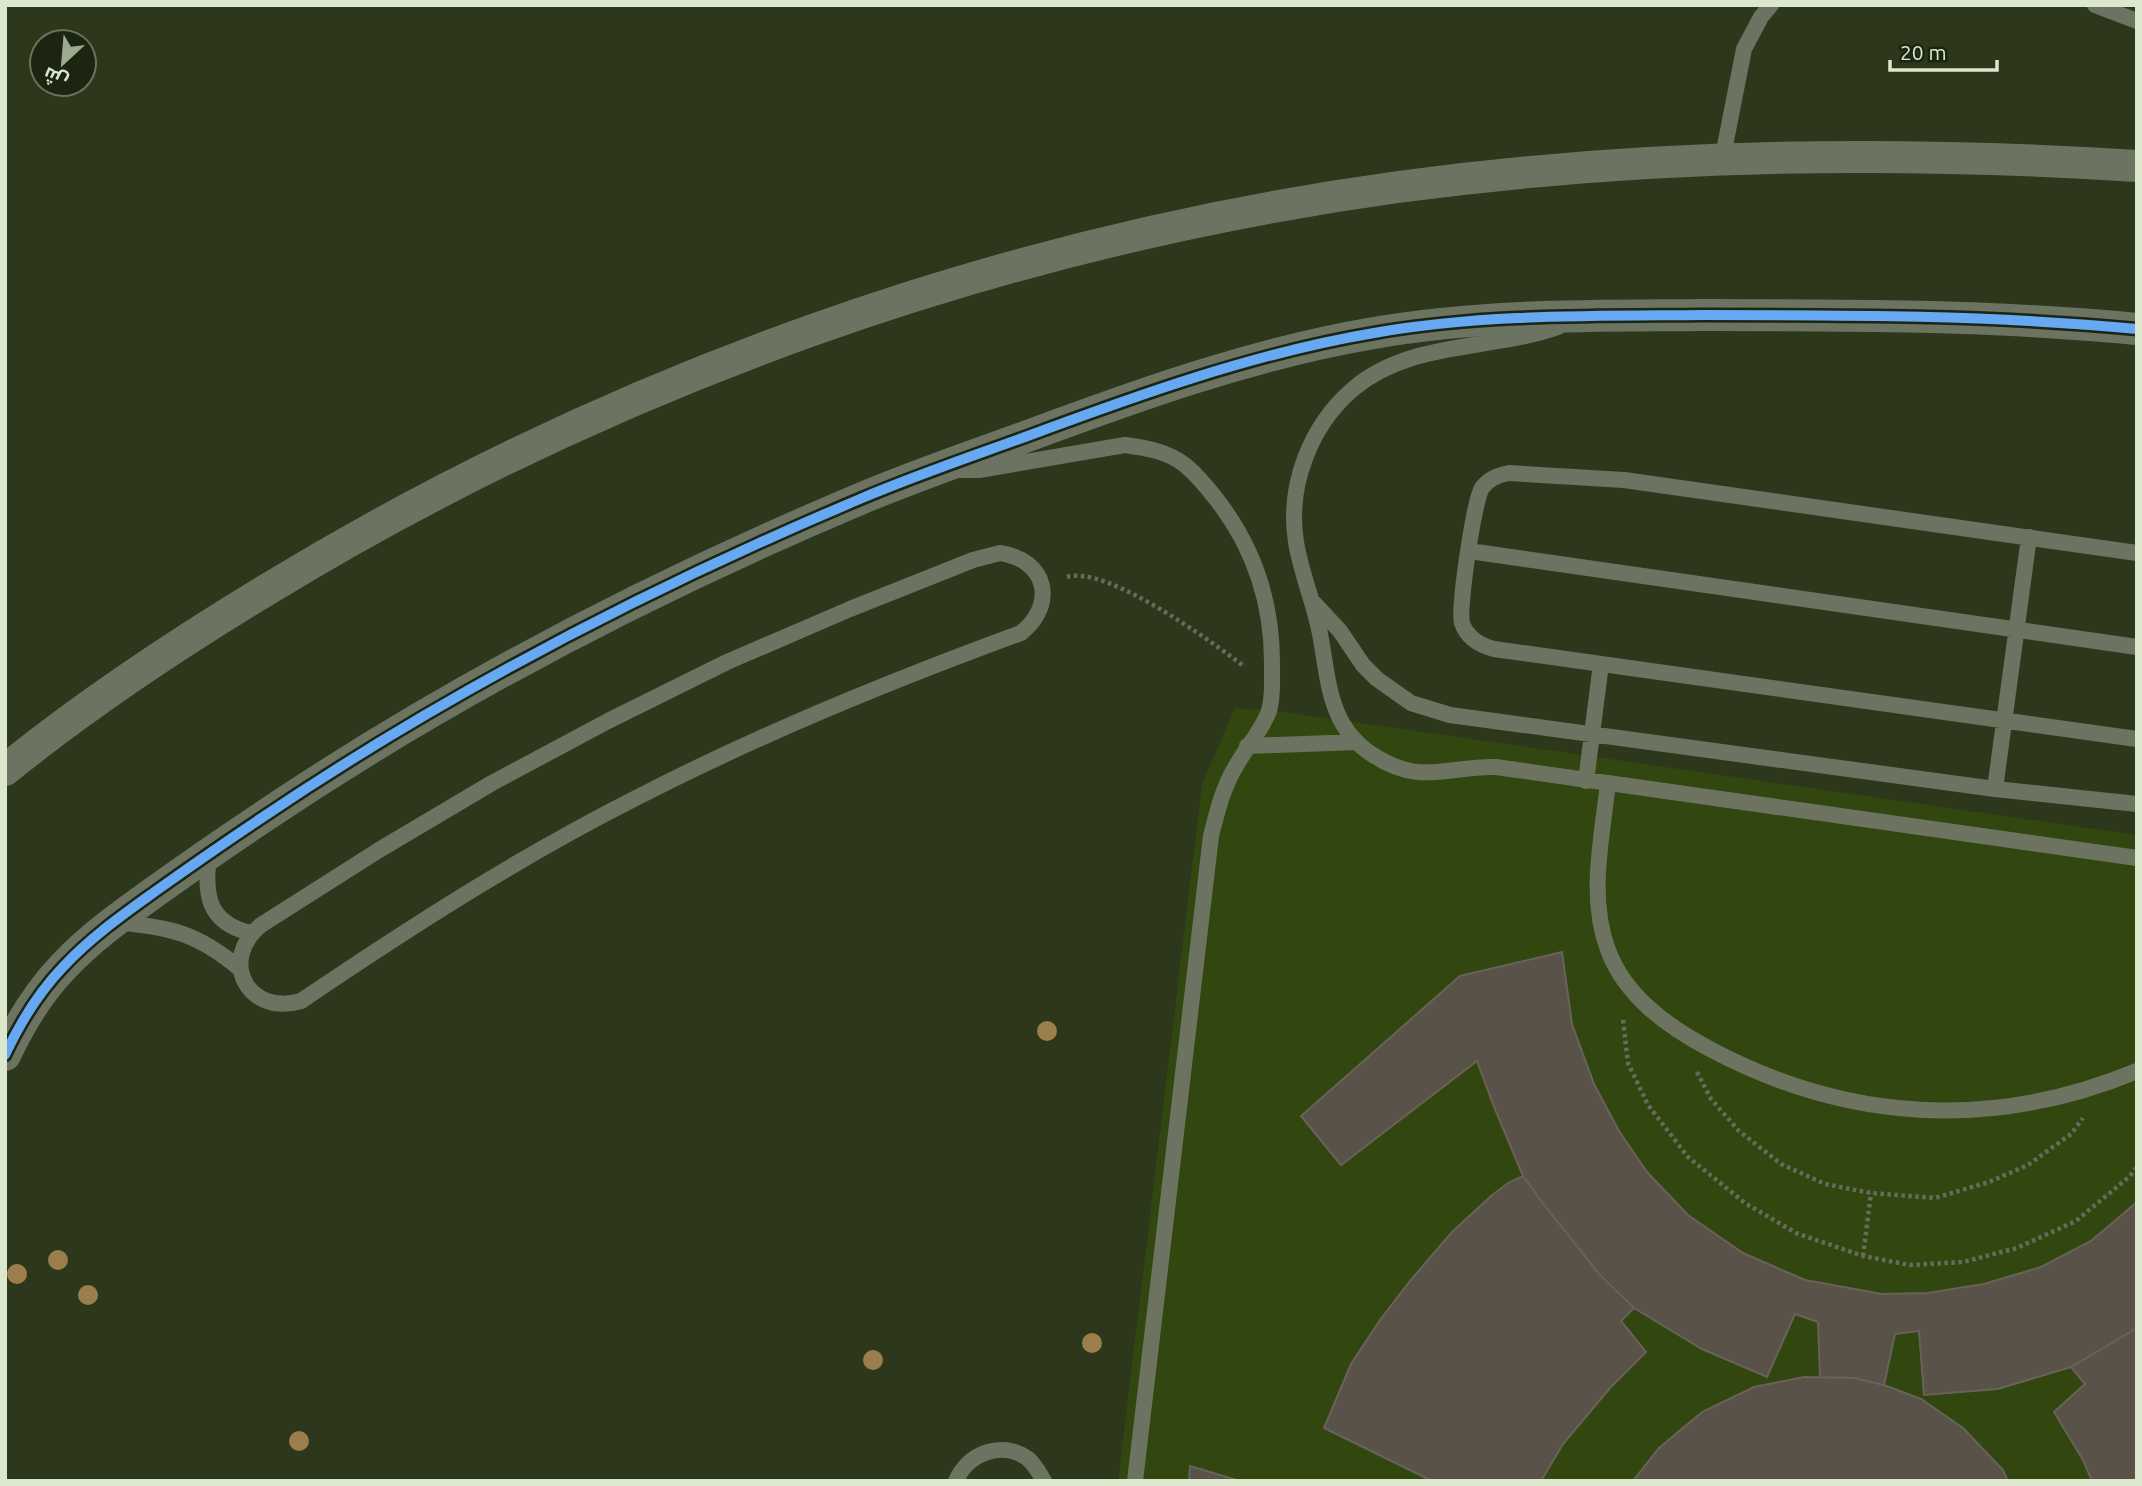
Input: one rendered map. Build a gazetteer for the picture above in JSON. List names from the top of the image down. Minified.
{"scale_bar":"20 m","north":"bottom left"}
